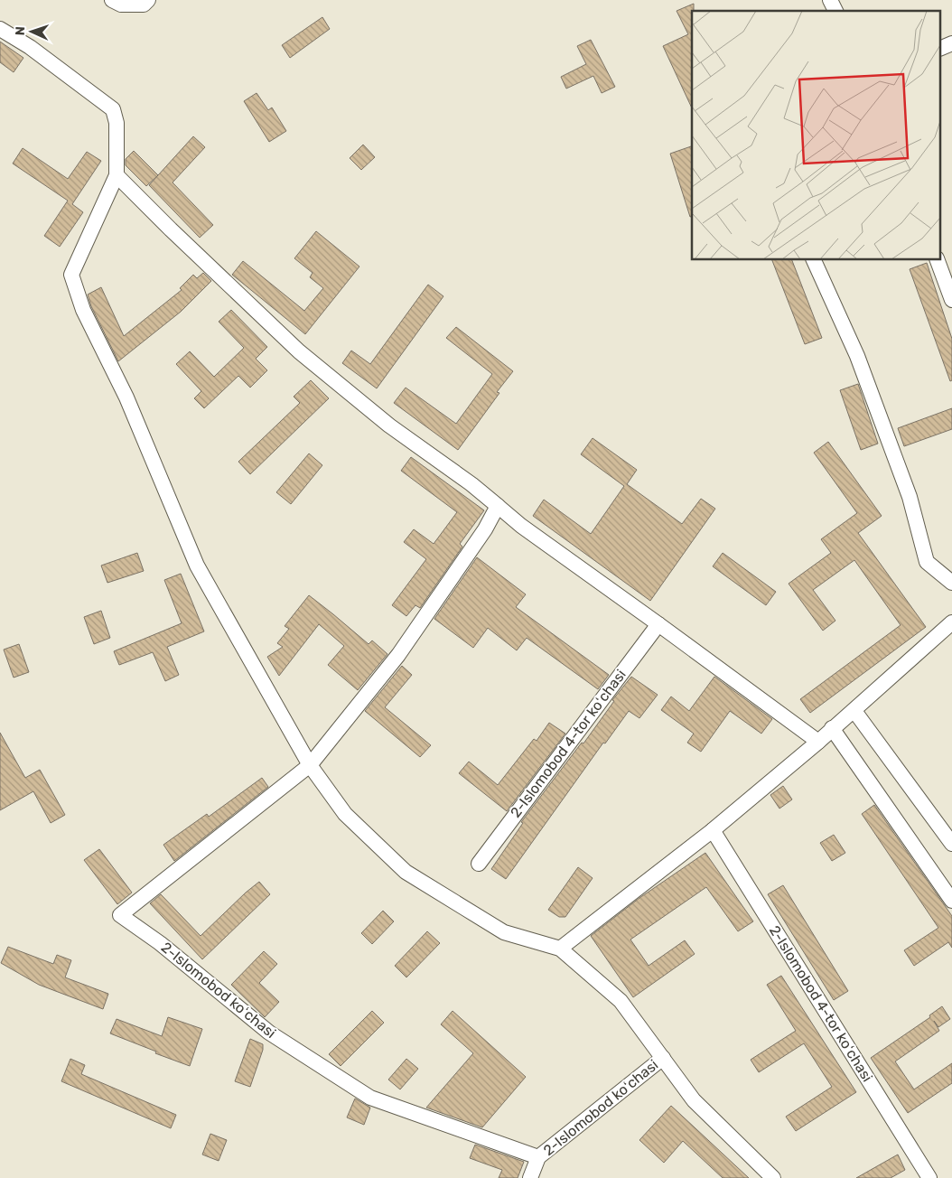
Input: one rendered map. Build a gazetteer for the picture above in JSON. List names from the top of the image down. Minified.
{"streets":{"street":["2-Islomobod 4-tor koʻchasi","2-Islomobod koʻchasi"]},"north":"left"}
